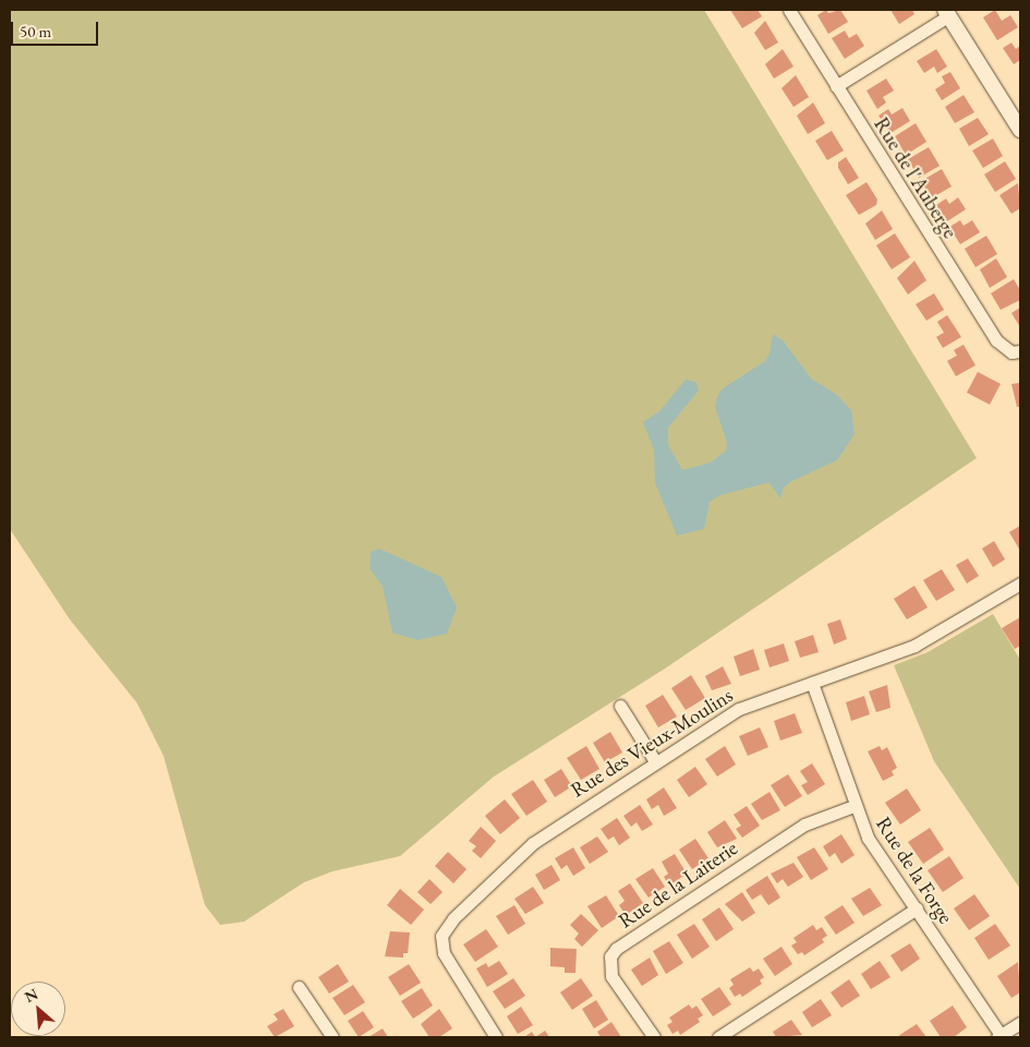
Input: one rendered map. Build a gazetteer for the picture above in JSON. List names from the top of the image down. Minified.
{"streets":{"street":["Rue de l'Auberge","Rue des Vieux-Moulins","Rue de la Forge","Rue de la Laiterie"]},"crossings":[["Rue des Vieux-Moulins","Rue de la Forge"],["Rue de la Forge","Rue de la Laiterie"]],"scale_bar":"50 m","north":"top left"}
